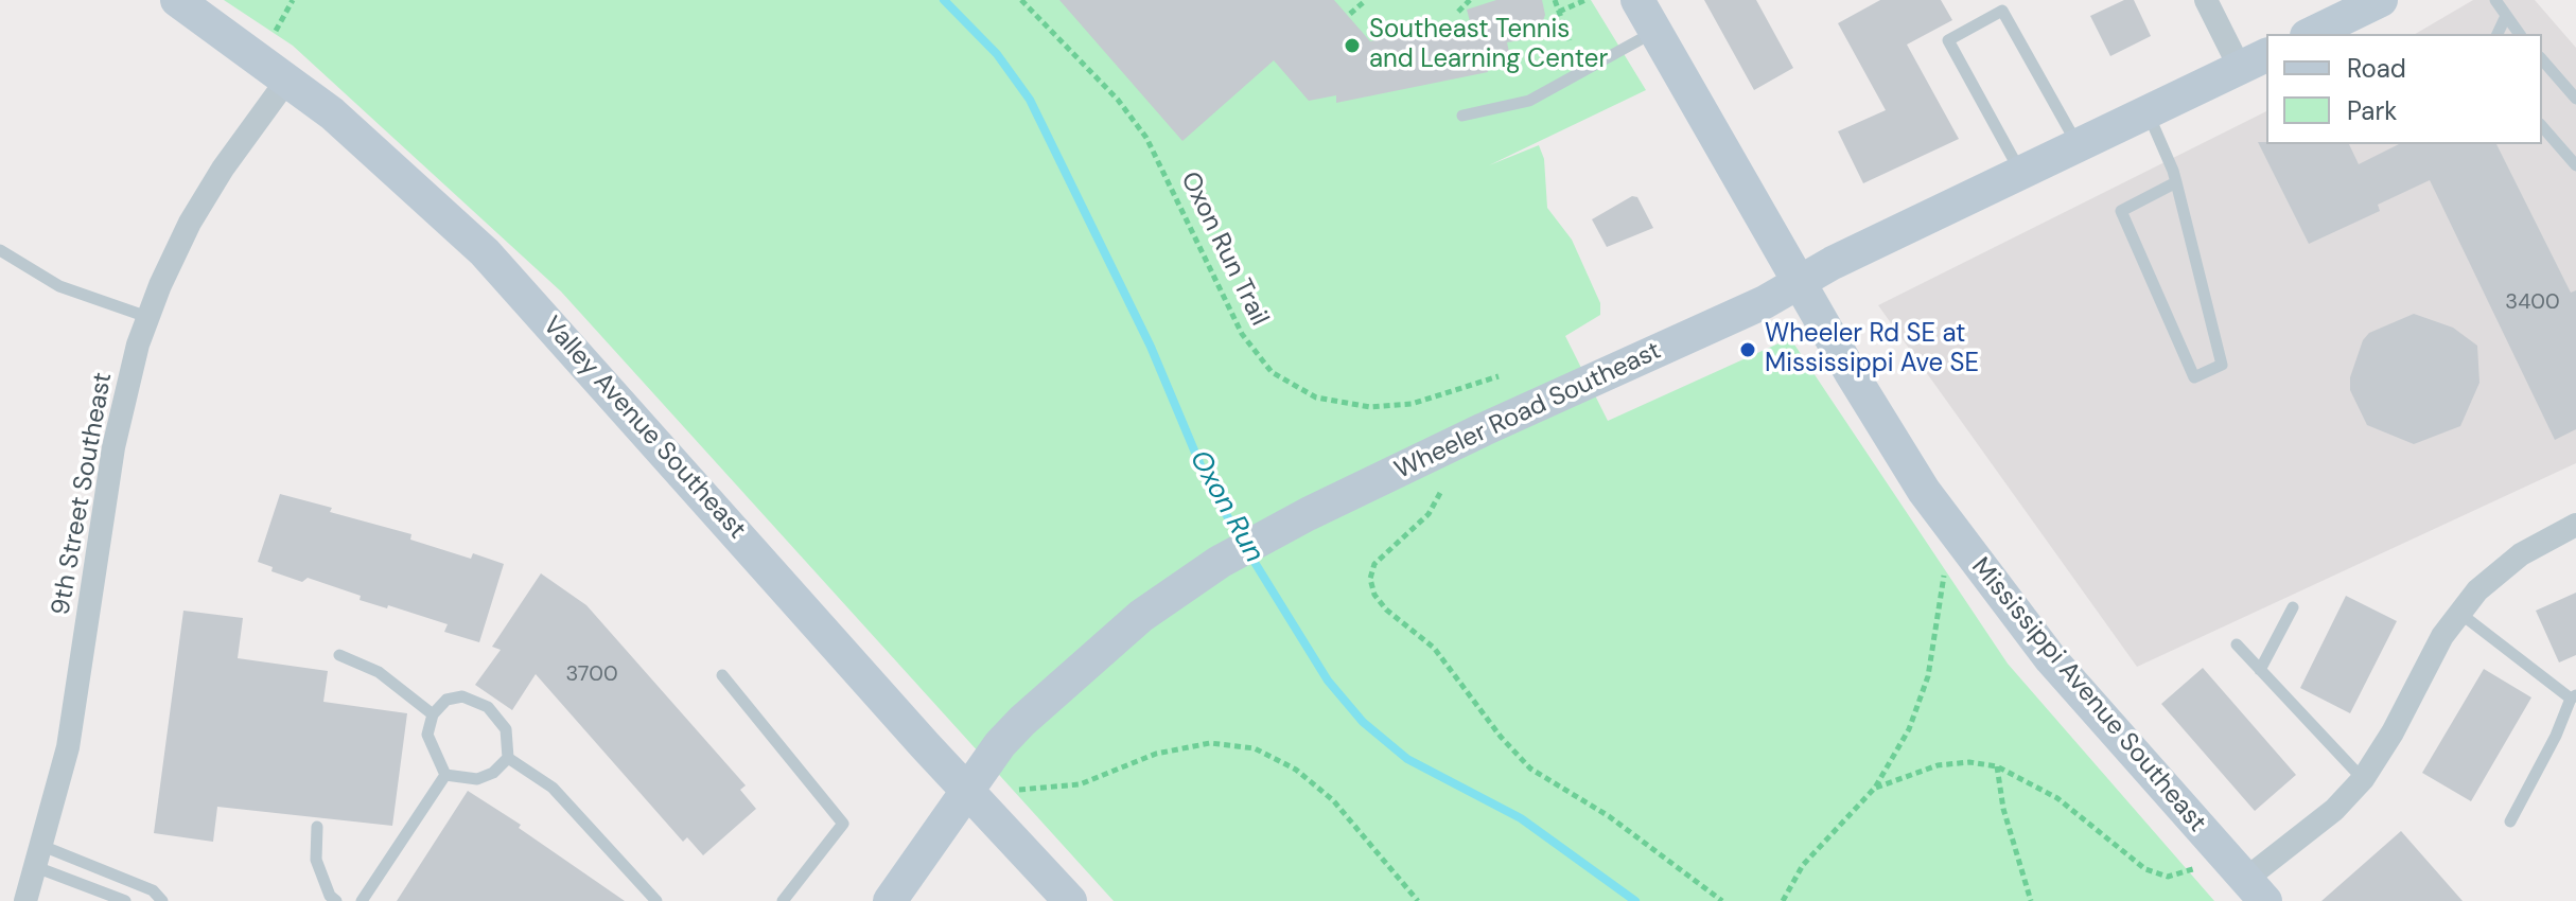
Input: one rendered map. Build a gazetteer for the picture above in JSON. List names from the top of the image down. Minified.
{"streets":{"main road":["Wheeler Road Southeast","Valley Avenue Southeast","Mississippi Avenue Southeast"],"street":["9th Street Southeast"],"path":["Oxon Run Trail"]},"crossings":[["Wheeler Road Southeast","Valley Avenue Southeast"],["Wheeler Road Southeast","Mississippi Avenue Southeast"],["Valley Avenue Southeast","9th Street Southeast"]],"water":["Oxon Run"],"places":["Southeast Tennis and Learning Center","Wheeler Rd SE at Mississippi Ave SE"],"house_numbers":["3400","3700"],"legend":["Road","Park"]}
